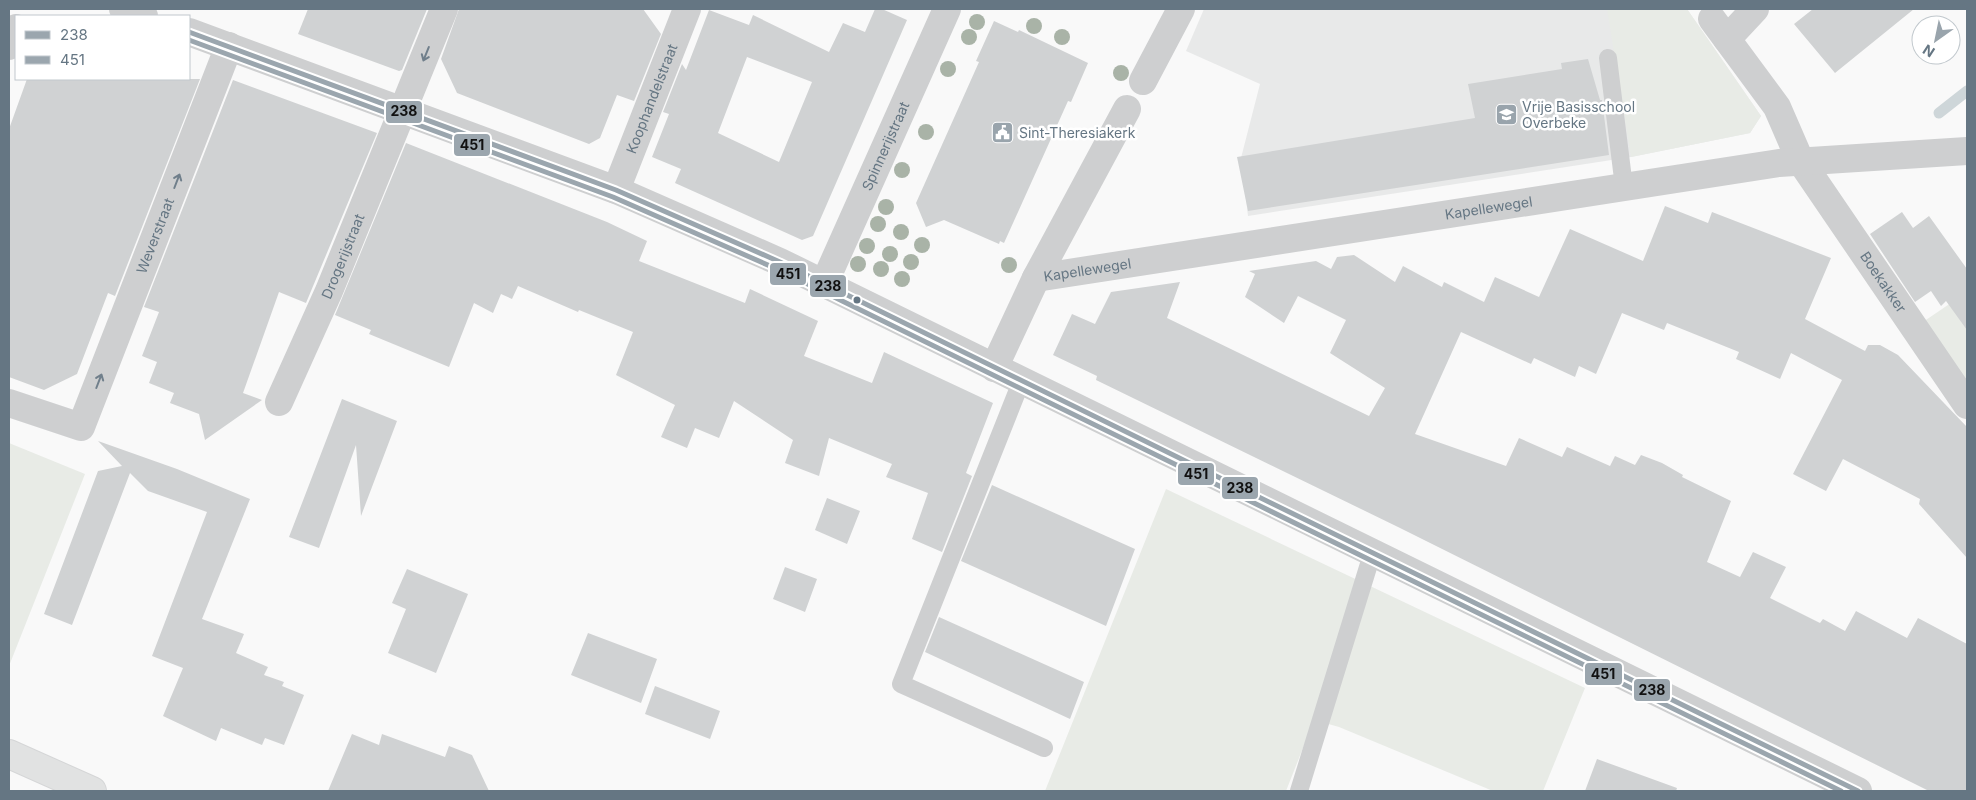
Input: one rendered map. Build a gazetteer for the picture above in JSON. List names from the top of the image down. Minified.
{"streets":{"street":["Koophandelstraat","Spinnerijstraat","Kapellewegel","Weverstraat","Drogerijstraat","Boekakker"]},"crossings":[["Kapellewegel","Boekakker"]],"one_way":["Weverstraat"],"places":{"school or university":["Vrije Basisschool Overbeke"],"public building":["Sint-Theresiakerk"]},"lines":["transit line 238","transit line 451"],"legend":["238","451"],"north":"bottom left"}
